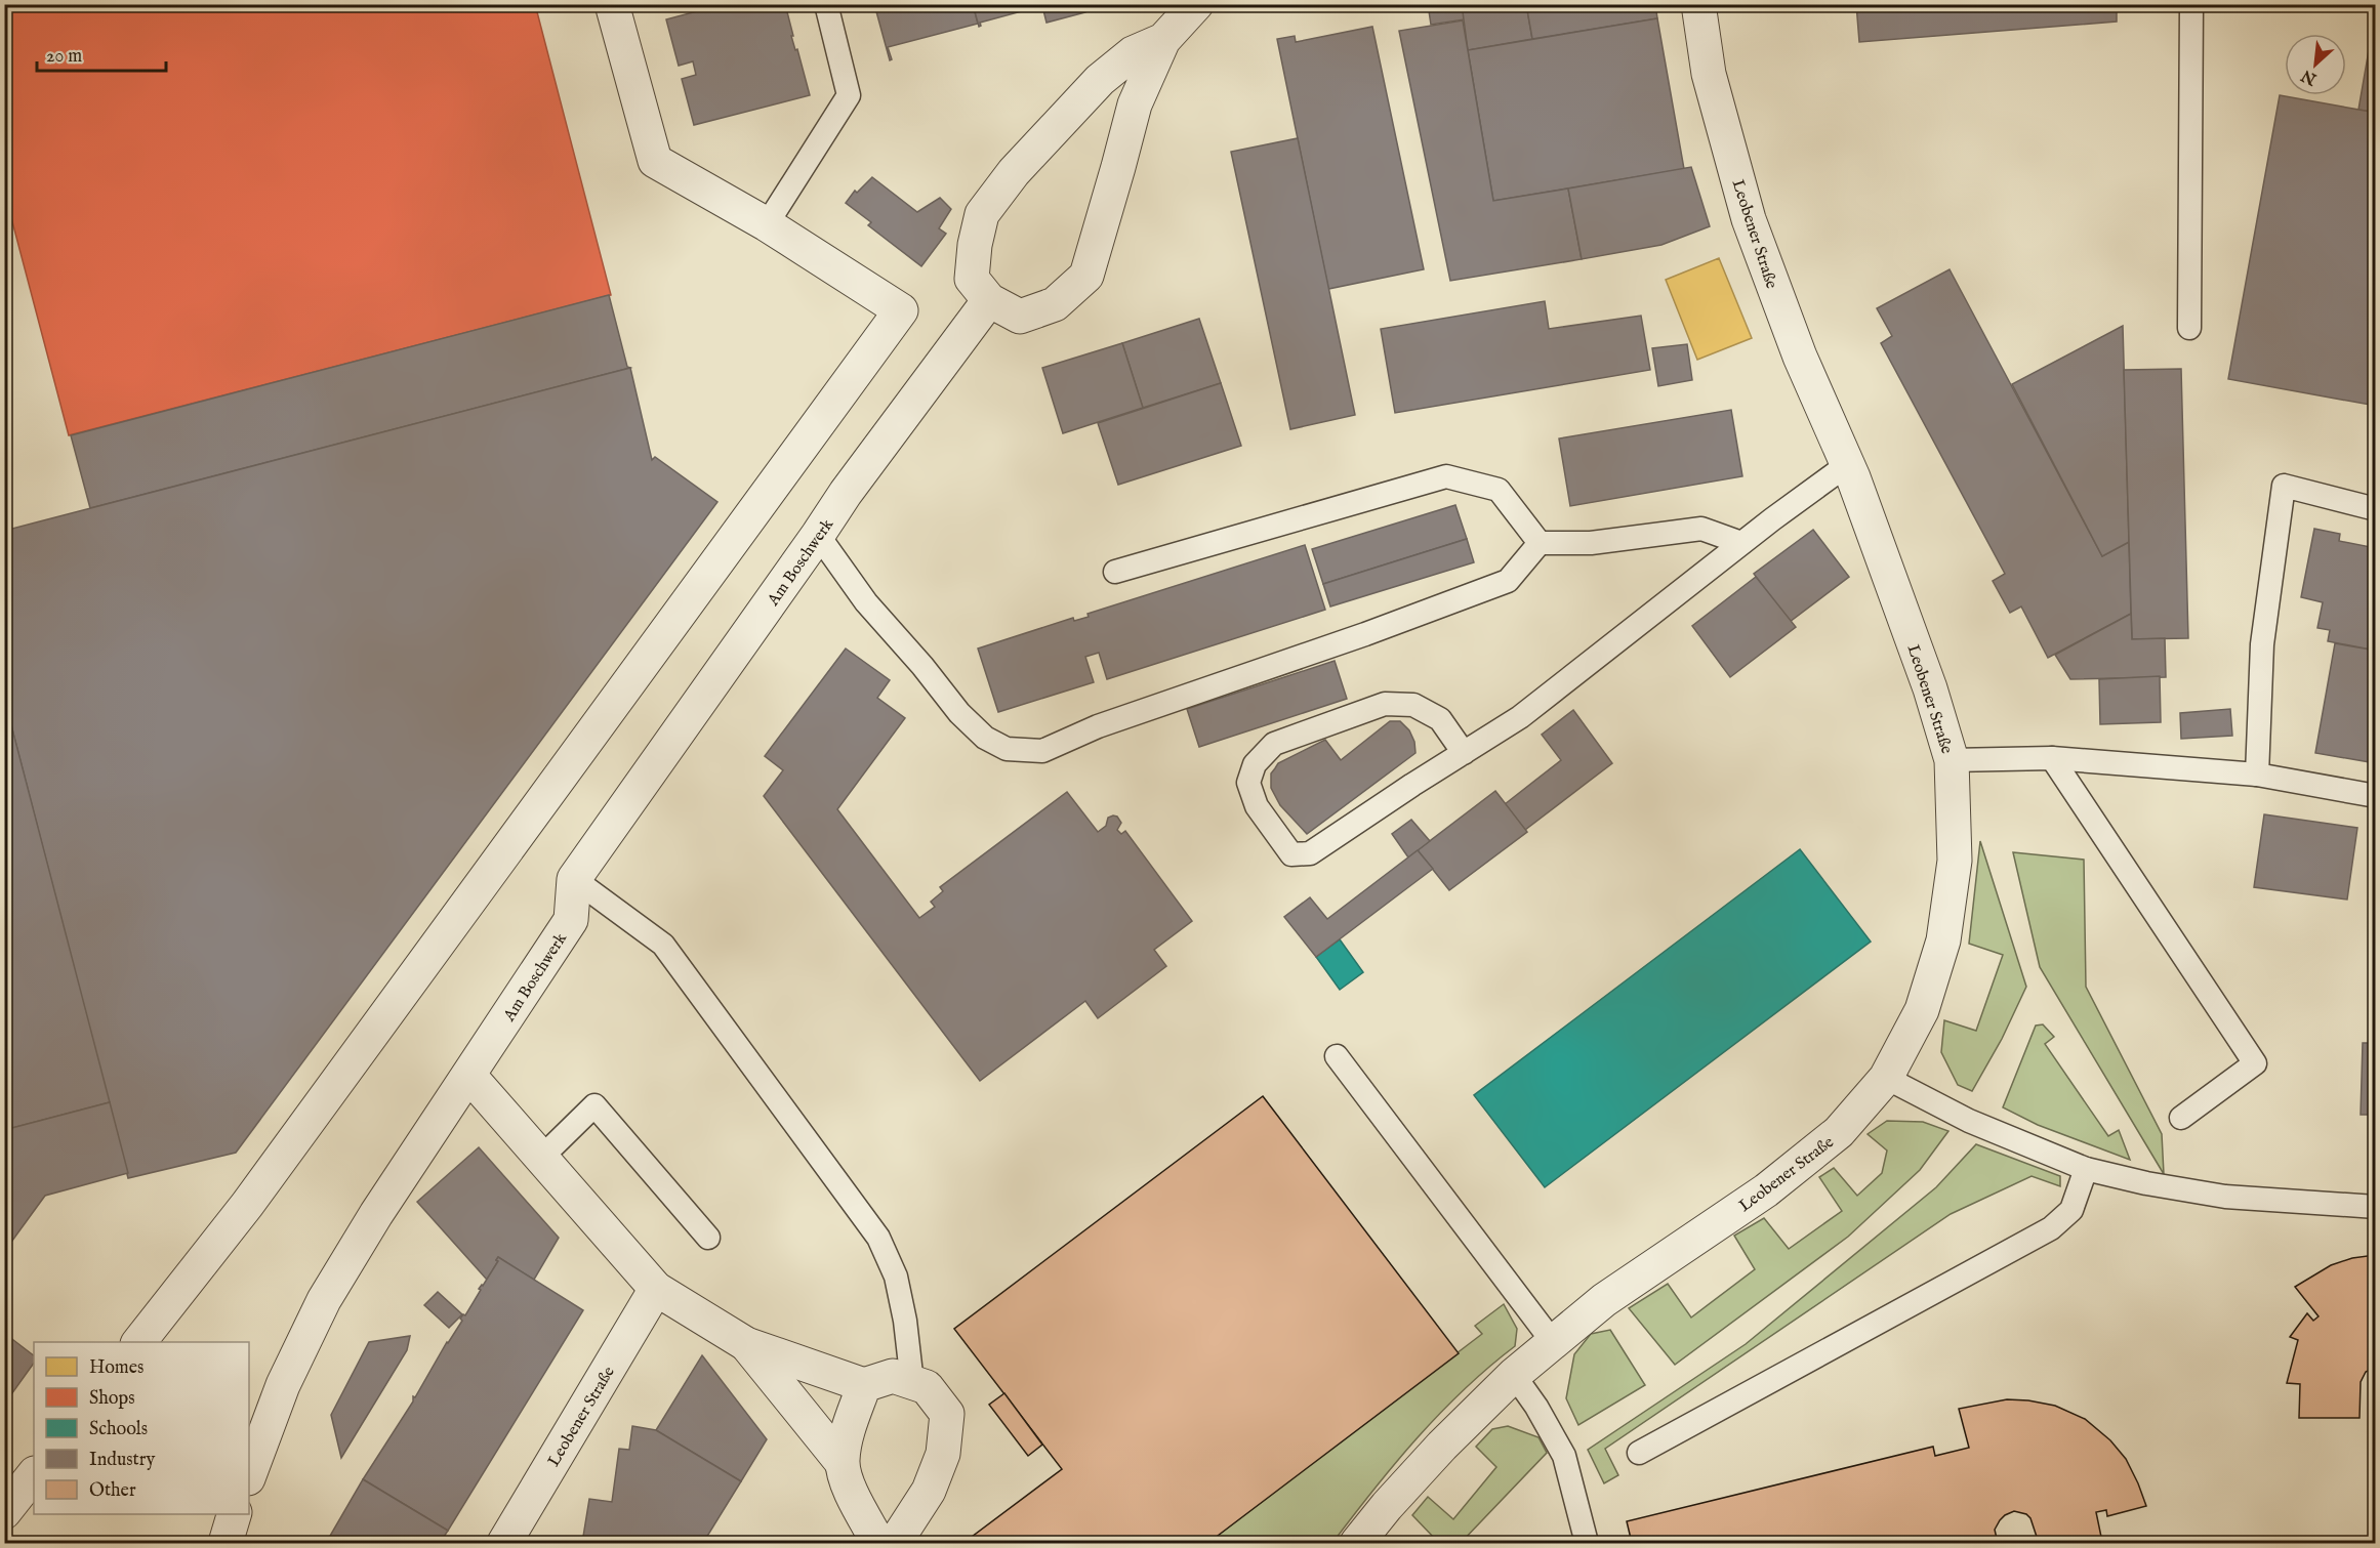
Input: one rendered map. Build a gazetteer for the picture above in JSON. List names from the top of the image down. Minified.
{"streets":{"street":["Leobener Straße","Am Boschwerk"]},"legend":["Homes","Shops","Schools","Industry","Other"],"scale_bar":"20 m","north":"bottom left"}
